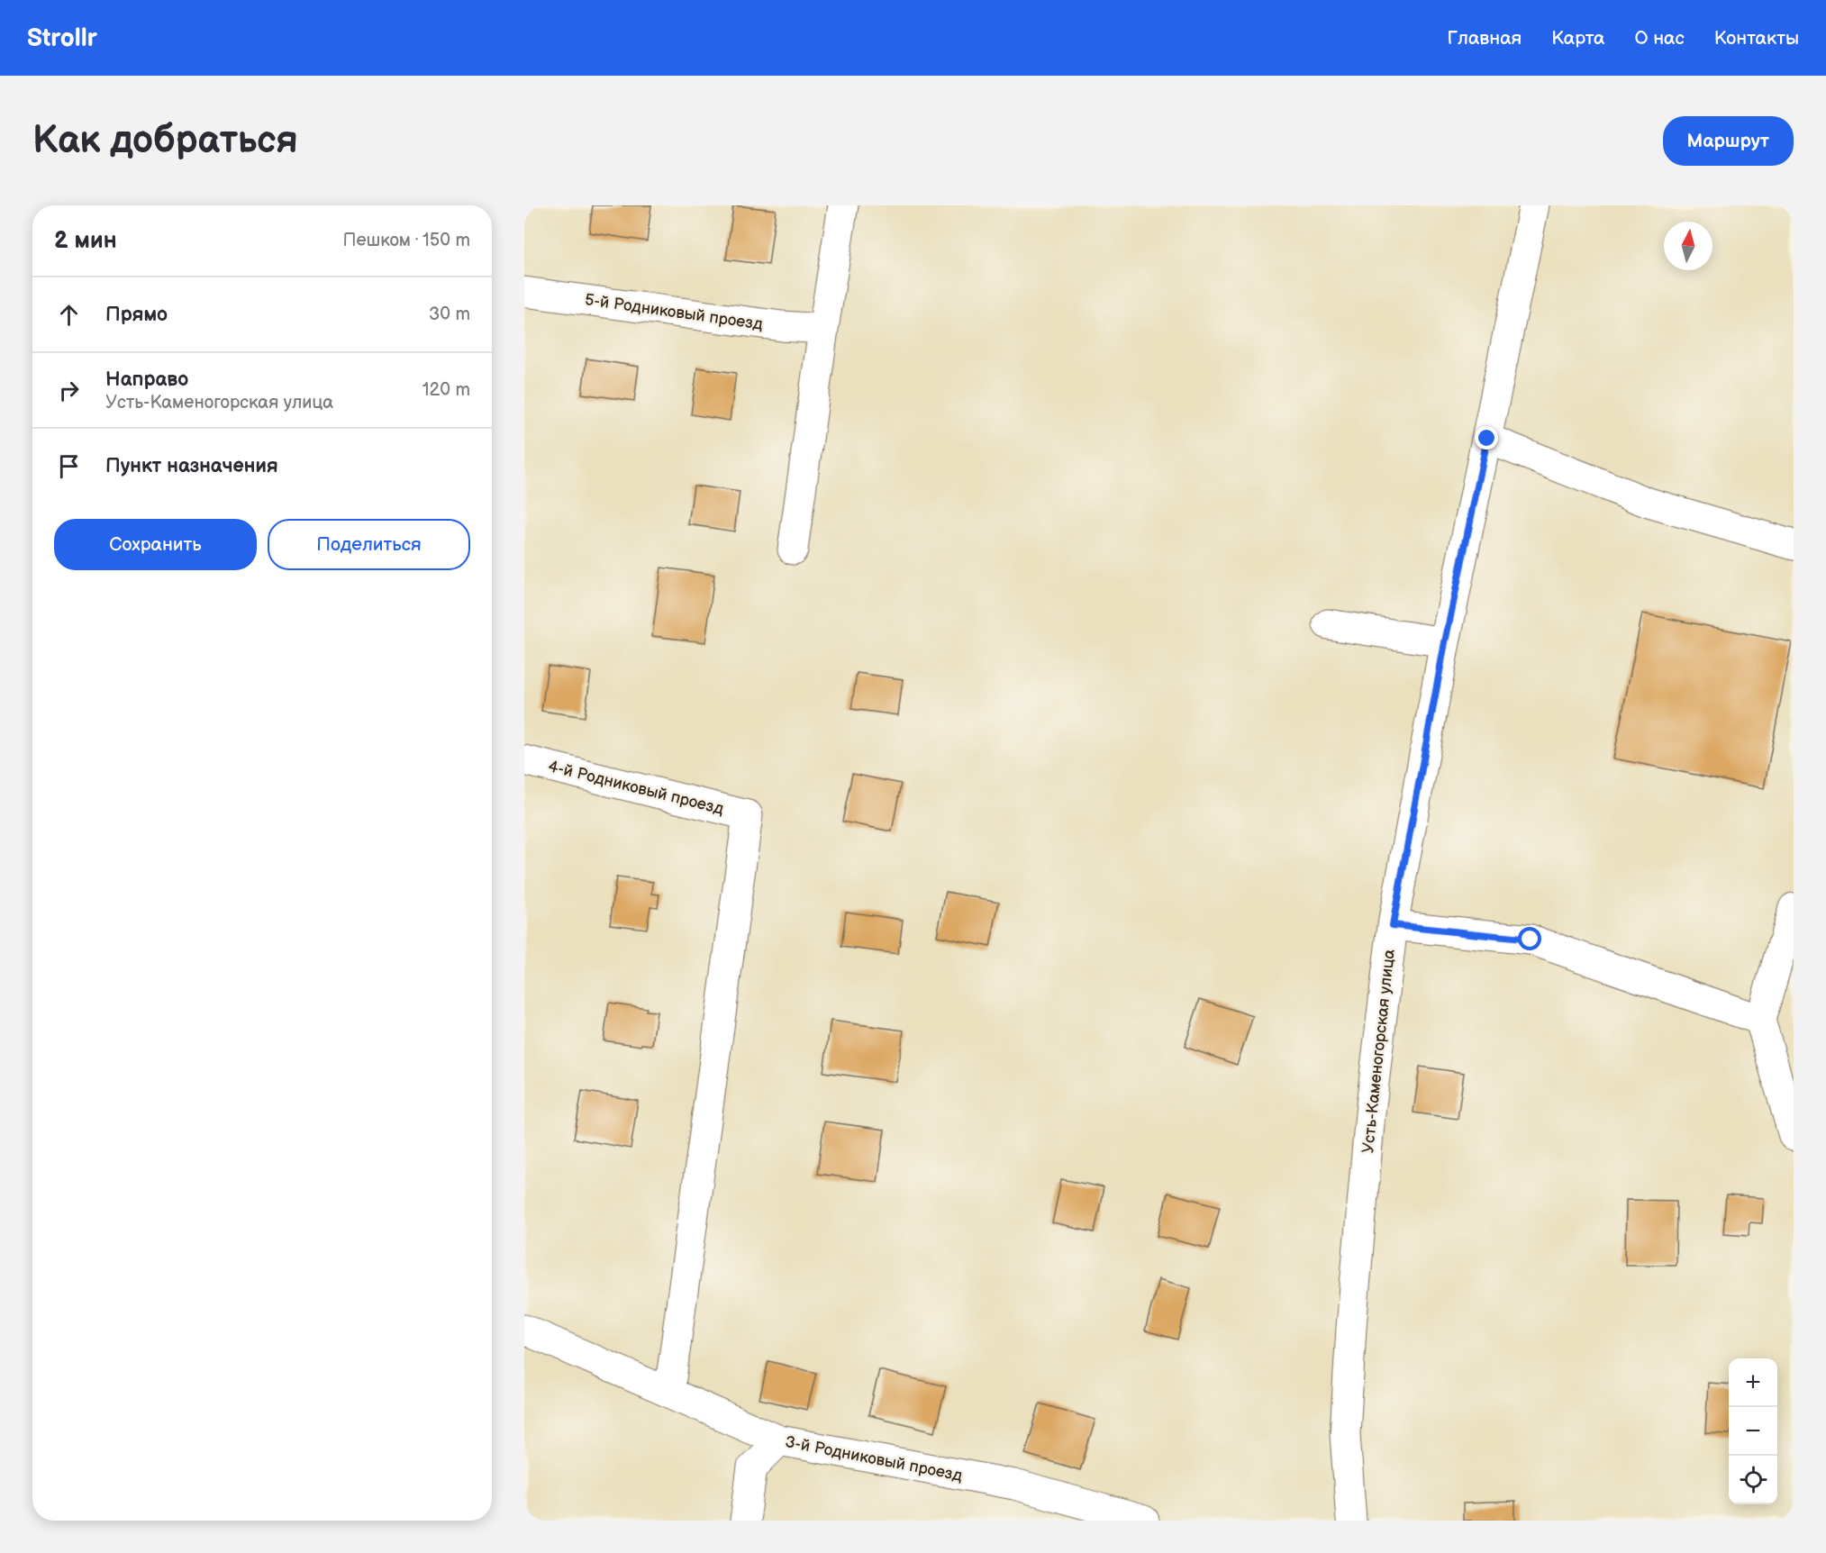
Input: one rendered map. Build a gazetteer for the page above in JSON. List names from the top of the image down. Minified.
{"streets":{"street":["5-й Родниковый проезд","4-й Родниковый проезд","Усть-Каменогорская улица","3-й Родниковый проезд"]},"crossings":[["4-й Родниковый проезд","3-й Родниковый проезд"]],"north":"top","page":{"header":"Strollr","nav":["Главная","Карта","О нас","Контакты"],"buttons":["Маршрут",["Сохранить","Поделиться"]],"title":"Как добраться","heading":["2 мин","Пешком · 150 m"],"list":[["Прямо","30 m"],["Направо","Усть-Каменогорская улица","120 m"],"Пункт назначения"],"map_buttons":["+","−"]}}
